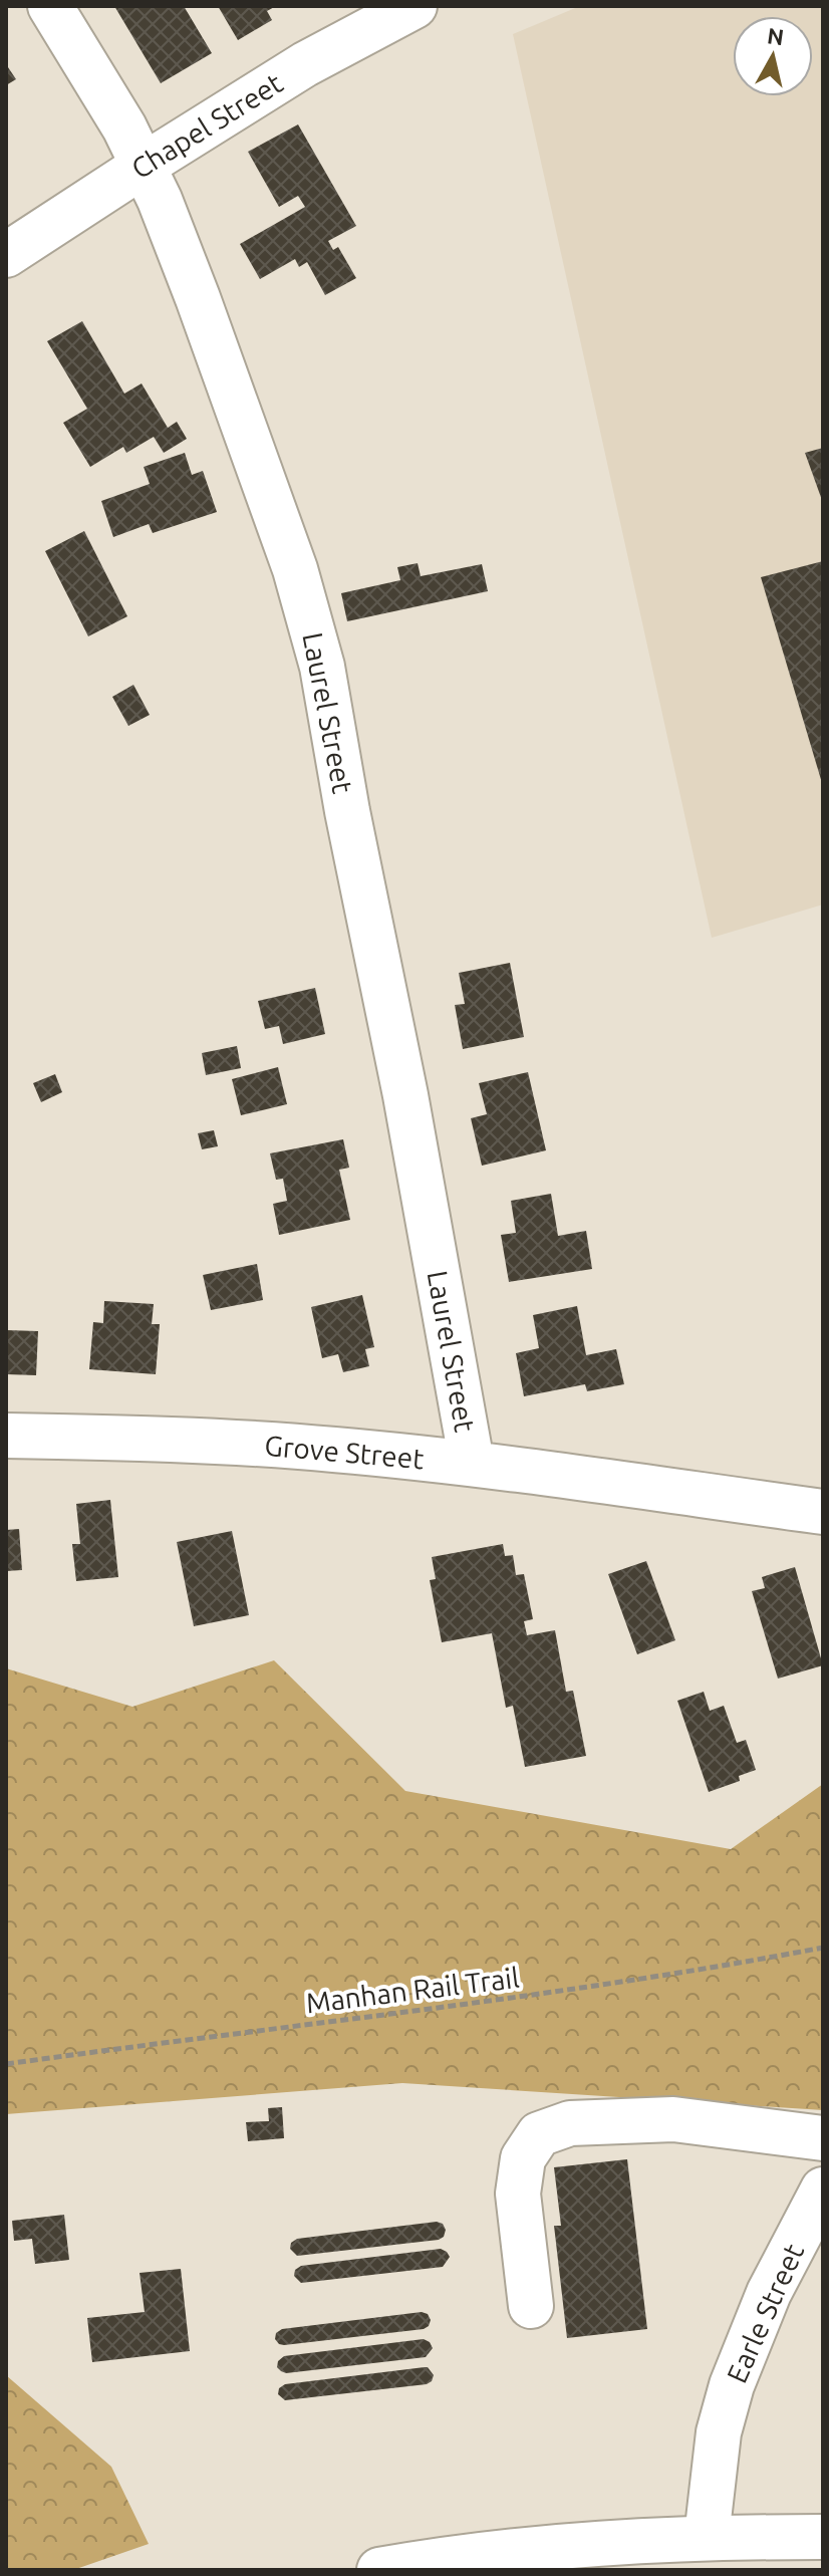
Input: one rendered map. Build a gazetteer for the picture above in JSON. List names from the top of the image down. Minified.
{"streets":{"street":["Chapel Street","Laurel Street","Grove Street","Earle Street"],"path":["Manhan Rail Trail"]},"crossings":[["Chapel Street","Laurel Street"],["Laurel Street","Grove Street"]],"north":"top"}
